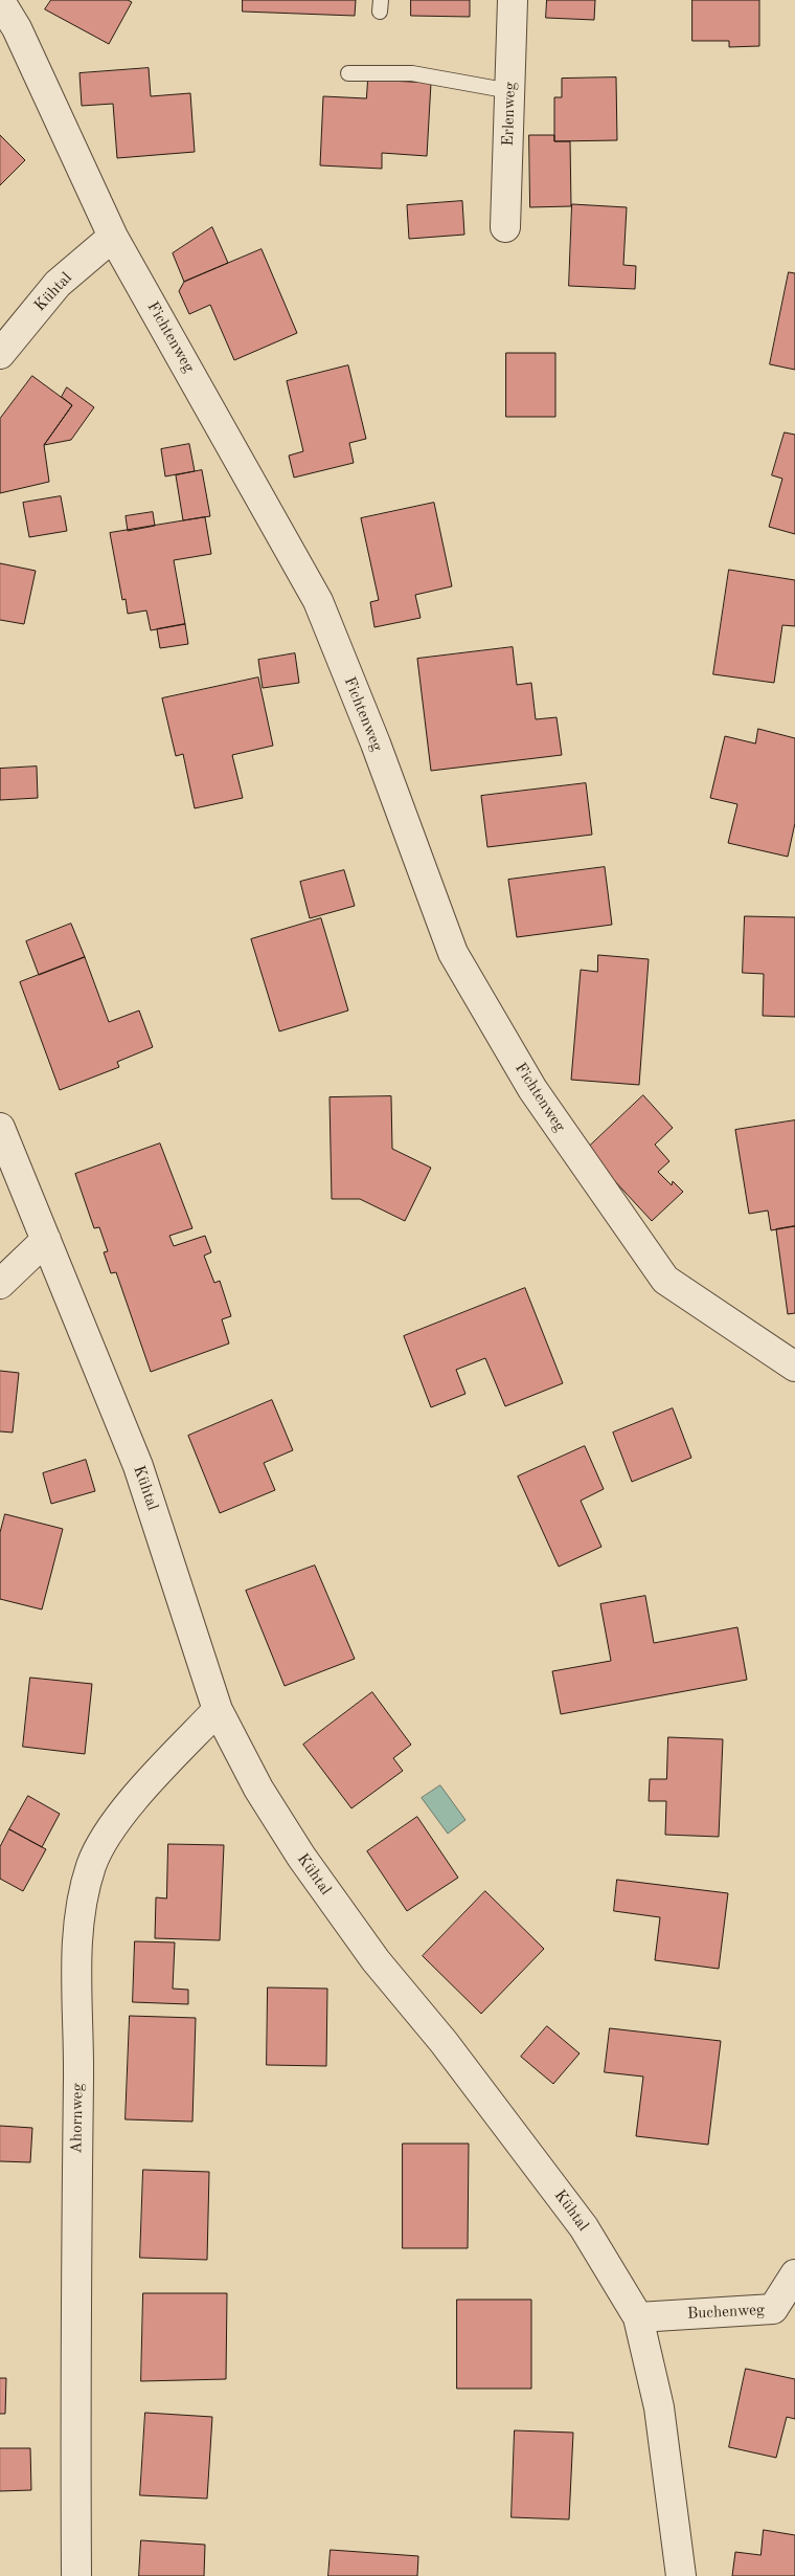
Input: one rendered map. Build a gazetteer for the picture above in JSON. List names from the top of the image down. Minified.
{"streets":{"street":["Erlenweg","Kühtal","Fichtenweg","Ahornweg","Buchenweg"]},"crossings":[["Kühtal","Fichtenweg"],["Kühtal","Ahornweg"],["Kühtal","Buchenweg"]]}
